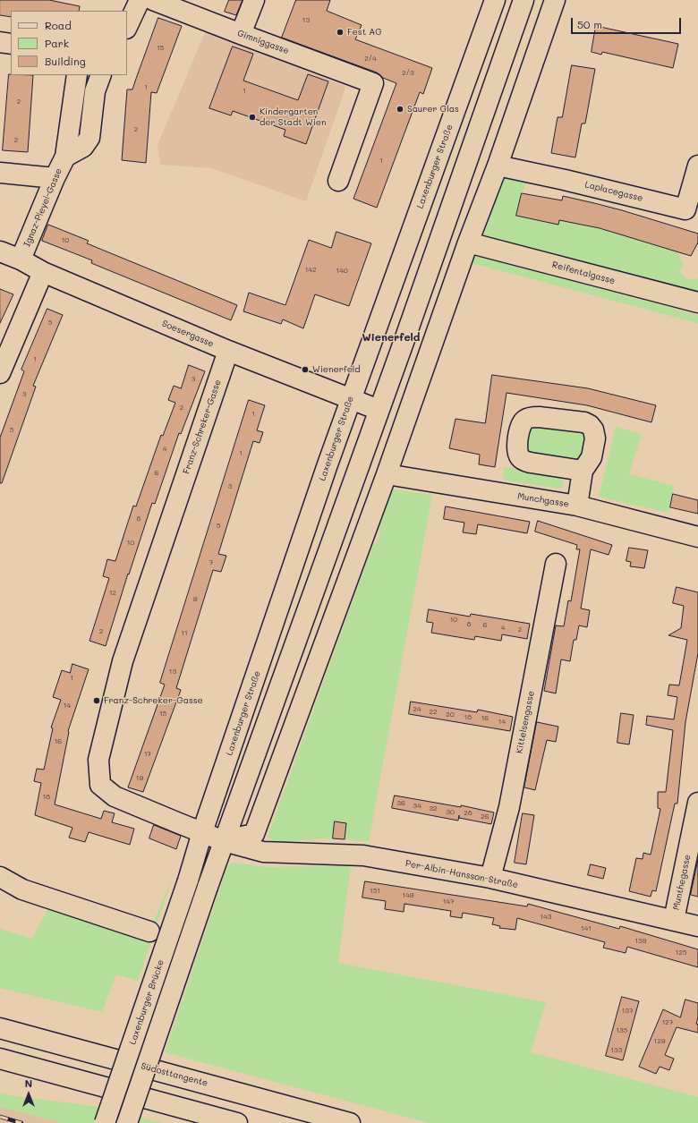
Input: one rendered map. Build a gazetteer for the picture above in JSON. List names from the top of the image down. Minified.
{"streets":{"main road":["Gimniggasse","Laxenburger Straße","Laplacegasse","Ignaz-Pleyel-Gasse","Reifentalgasse","Soesergasse","Franz-Schreker-Gasse","Munchgasse","Kittelsengasse","Per-Albin-Hansson-Straße","Munthegasse","Laxenburger Brücke","Südosttangente"]},"crossings":[["Laxenburger Straße","Soesergasse"],["Laxenburger Straße","Franz-Schreker-Gasse"],["Laxenburger Straße","Laxenburger Brücke"],["Ignaz-Pleyel-Gasse","Soesergasse"],["Soesergasse","Franz-Schreker-Gasse"],["Franz-Schreker-Gasse","Per-Albin-Hansson-Straße"],["Kittelsengasse","Per-Albin-Hansson-Straße"],["Per-Albin-Hansson-Straße","Munthegasse"]],"districts":["Wienerfeld"],"places":["Fest AG","Saurer Glas","Kindergarten der Stadt Wien","Wienerfeld","Franz-Schreker-Gasse"],"house_numbers":["13","15","2/4","2/3","1","1","2","2","2","1","10","142","140","5","1","3","3","2","1","5","4","1","6","3","8","5","10","7","12","9","10","8","6","4","2","2","11","13","1","14","24","22","15","20","18","16","14","16","17","19","18","36","34","32","30","28","26","151","149","147","143","141","139","125","137","127","135","129","133"],"legend":["Road","Park","Building"],"scale_bar":"50 m","north":"top"}
